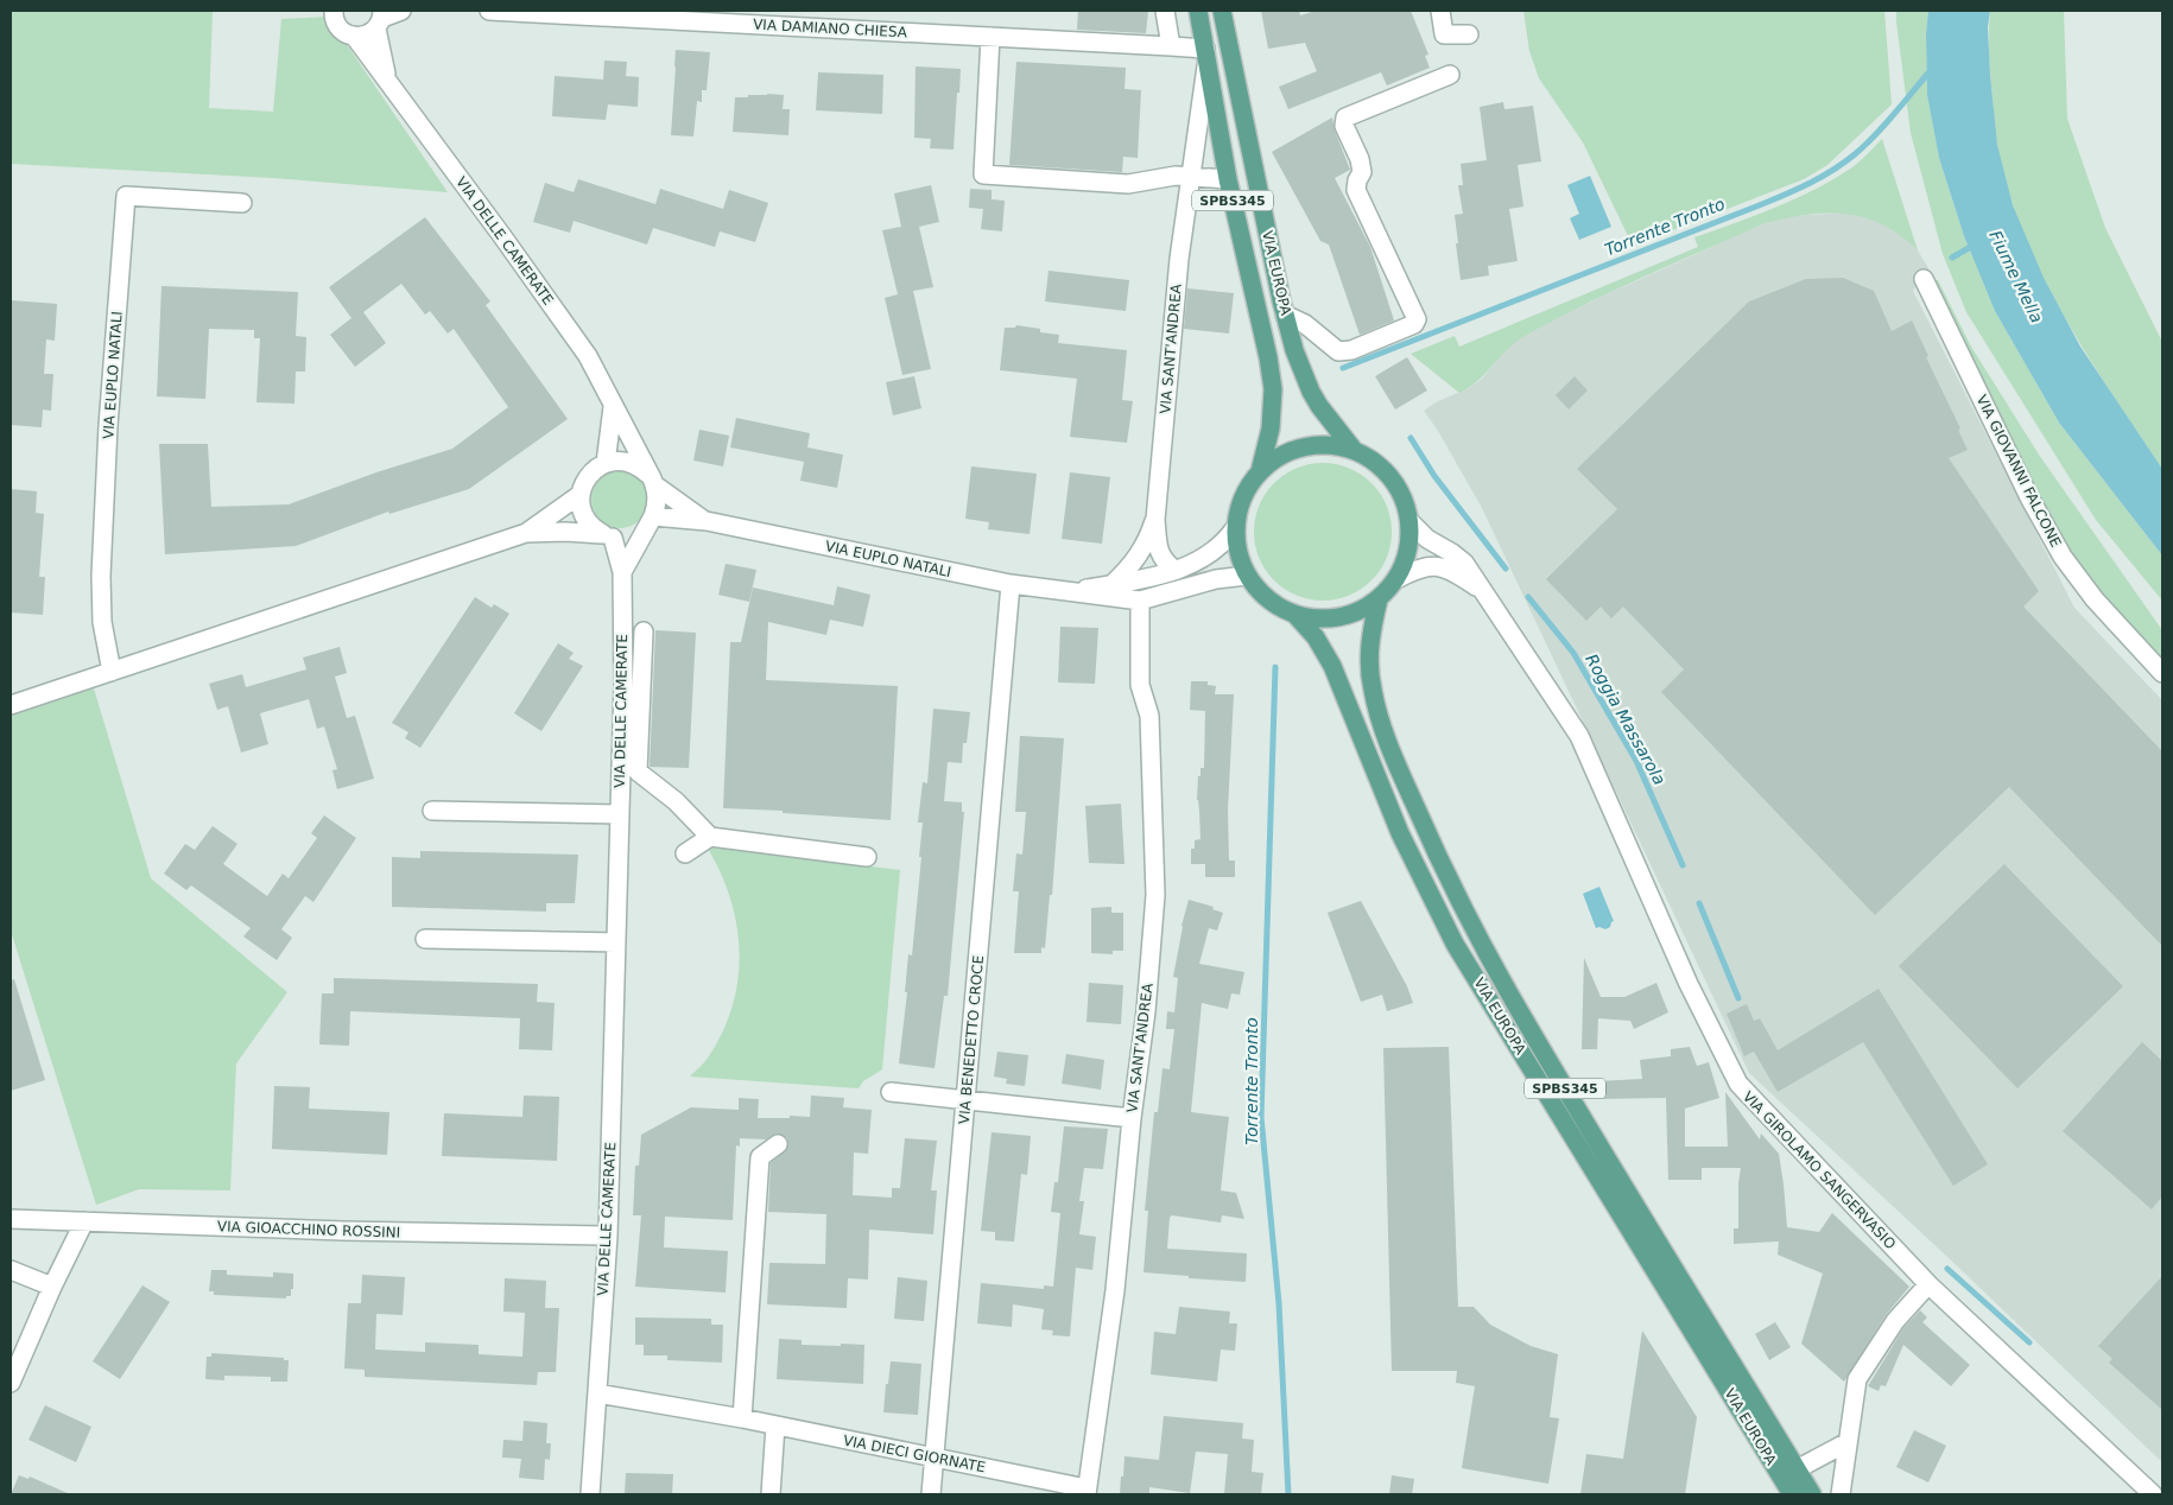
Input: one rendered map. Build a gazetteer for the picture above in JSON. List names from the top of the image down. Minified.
{"streets":{"main road":["SPBS345","VIA EUROPA"],"street":["VIA DAMIANO CHIESA","VIA DELLE CAMERATE","VIA SANT'ANDREA","VIA EUPLO NATALI","VIA GIOVANNI FALCONE","VIA BENEDETTO CROCE","VIA GIROLAMO SANGERVASIO","VIA GIOACCHINO ROSSINI","VIA DIECI GIORNATE"]},"crossings":[["VIA DELLE CAMERATE","VIA EUPLO NATALI"],["VIA DELLE CAMERATE","VIA GIOACCHINO ROSSINI"],["VIA DELLE CAMERATE","VIA DIECI GIORNATE"],["VIA EUROPA","VIA SANT'ANDREA"],["VIA EUROPA","VIA EUPLO NATALI"],["VIA EUROPA","VIA GIROLAMO SANGERVASIO"],["VIA SANT'ANDREA","VIA EUPLO NATALI"],["VIA SANT'ANDREA","VIA DIECI GIORNATE"],["VIA EUPLO NATALI","VIA BENEDETTO CROCE"],["VIA EUPLO NATALI","VIA GIROLAMO SANGERVASIO"],["VIA BENEDETTO CROCE","VIA DIECI GIORNATE"]],"water":["Torrente Tronto","Fiume Mella","Roggia Massarola"]}
